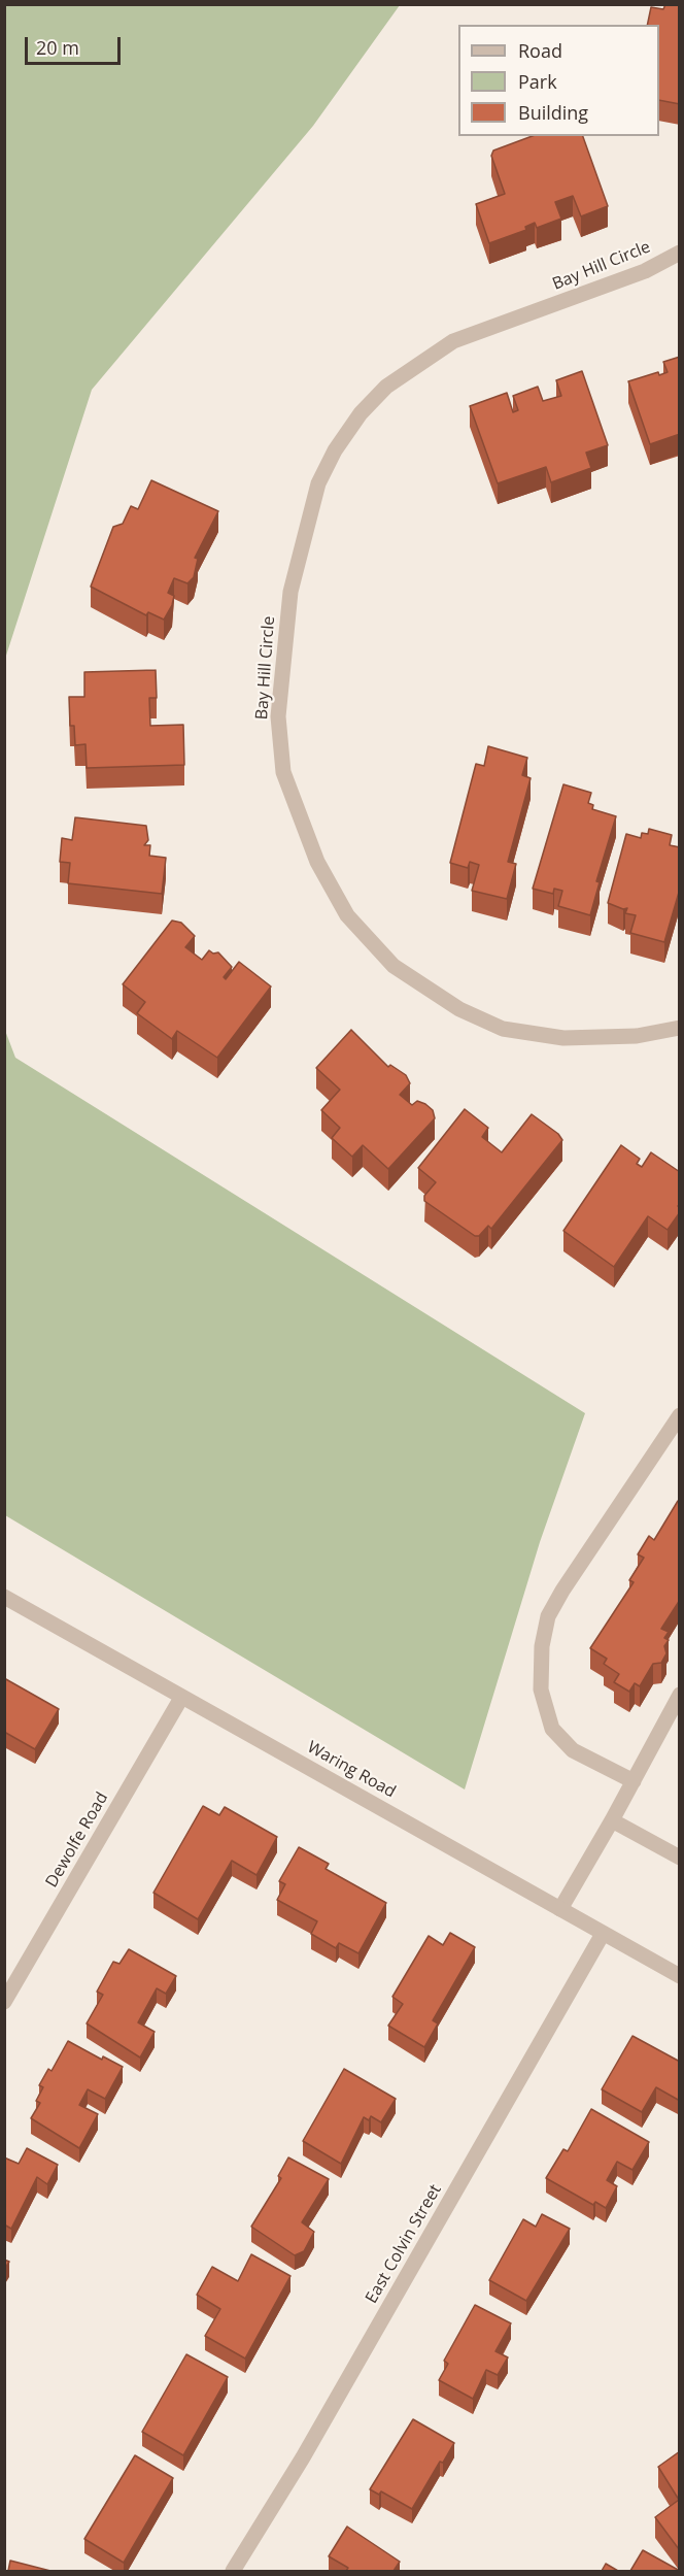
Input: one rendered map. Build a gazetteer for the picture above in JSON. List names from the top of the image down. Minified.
{"streets":{"street":["Bay Hill Circle","Waring Road","Dewolfe Road","East Colvin Street"]},"crossings":[["Waring Road","Dewolfe Road"],["Waring Road","East Colvin Street"]],"legend":["Road","Park","Building"],"scale_bar":"20 m"}
